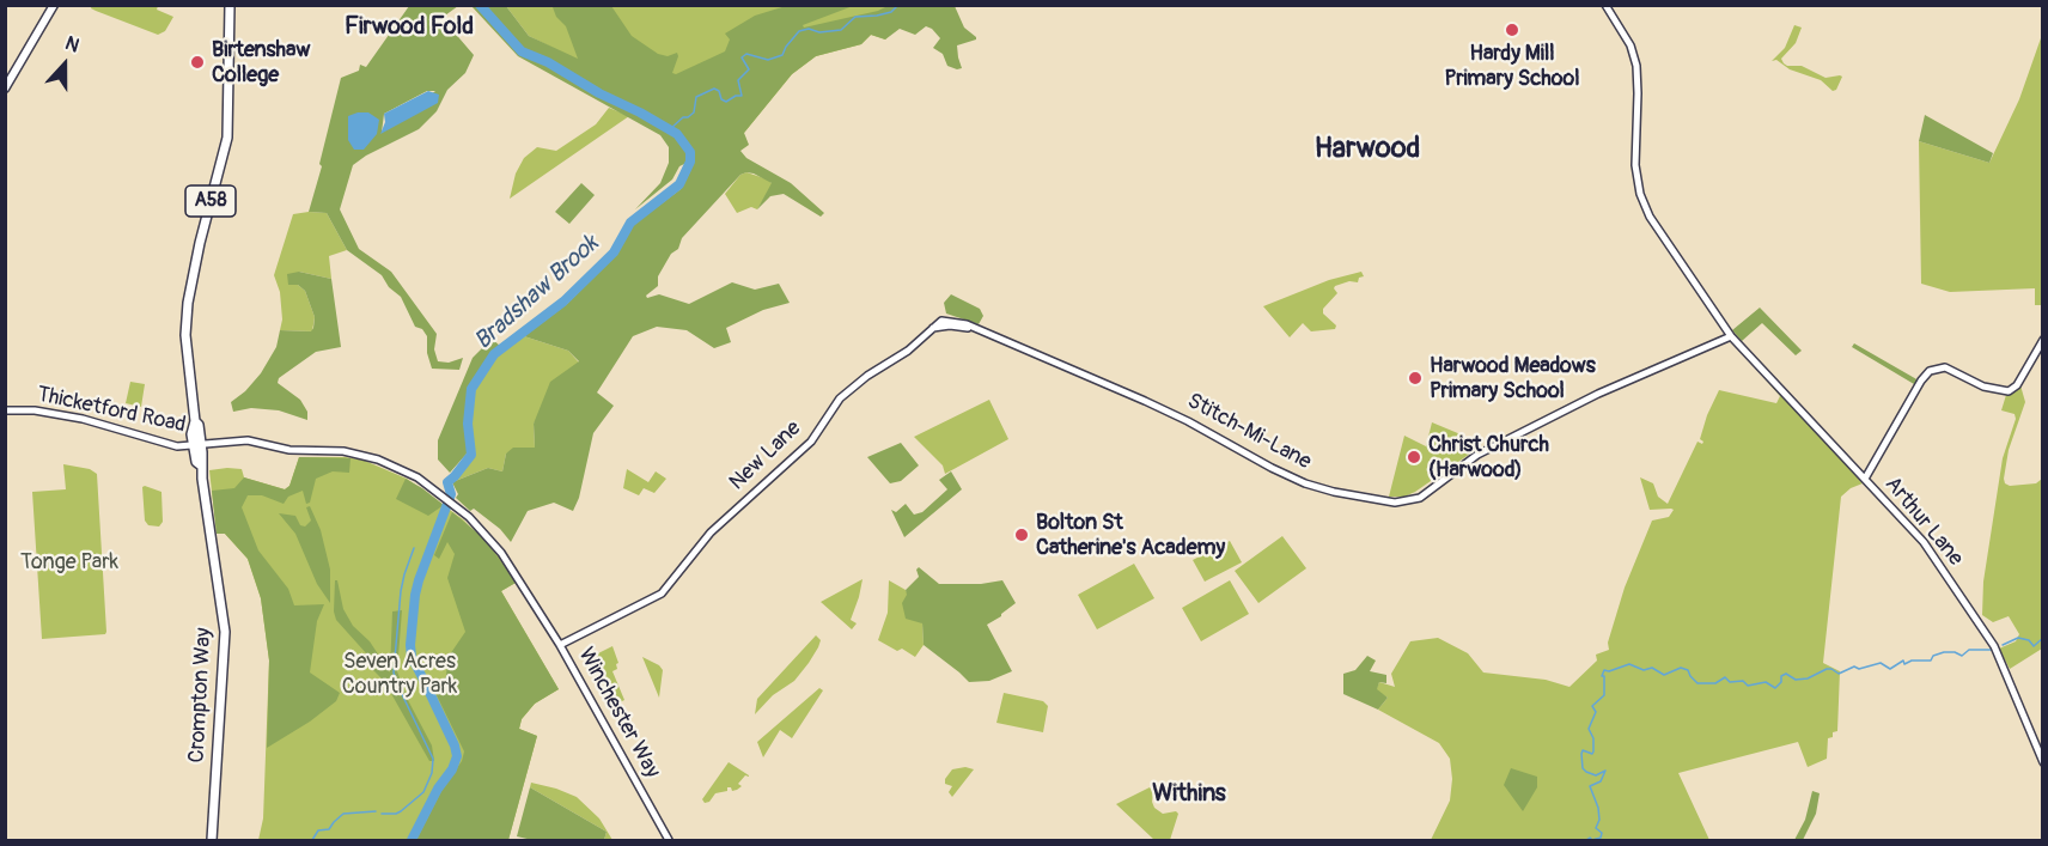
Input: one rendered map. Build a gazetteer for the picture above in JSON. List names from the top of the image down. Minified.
{"streets":{"highway":["A58","Crompton Way"],"street":["Thicketford Road","Stitch-Mi-Lane","New Lane","Arthur Lane","Winchester Way"]},"crossings":[["Thicketford Road","Crompton Way"],["Thicketford Road","Winchester Way"],["Stitch-Mi-Lane","New Lane"],["Stitch-Mi-Lane","Arthur Lane"],["New Lane","Winchester Way"]],"districts":["Firwood Fold","Harwood","Withins"],"water":["Bradshaw Brook"],"parks":["Tonge Park","Seven Acres Country Park"],"places":["Hardy Mill Primary School","Birtenshaw College","Harwood Meadows Primary School","Christ Church (Harwood)","Bolton St Catherine's Academy"],"north":"top"}
